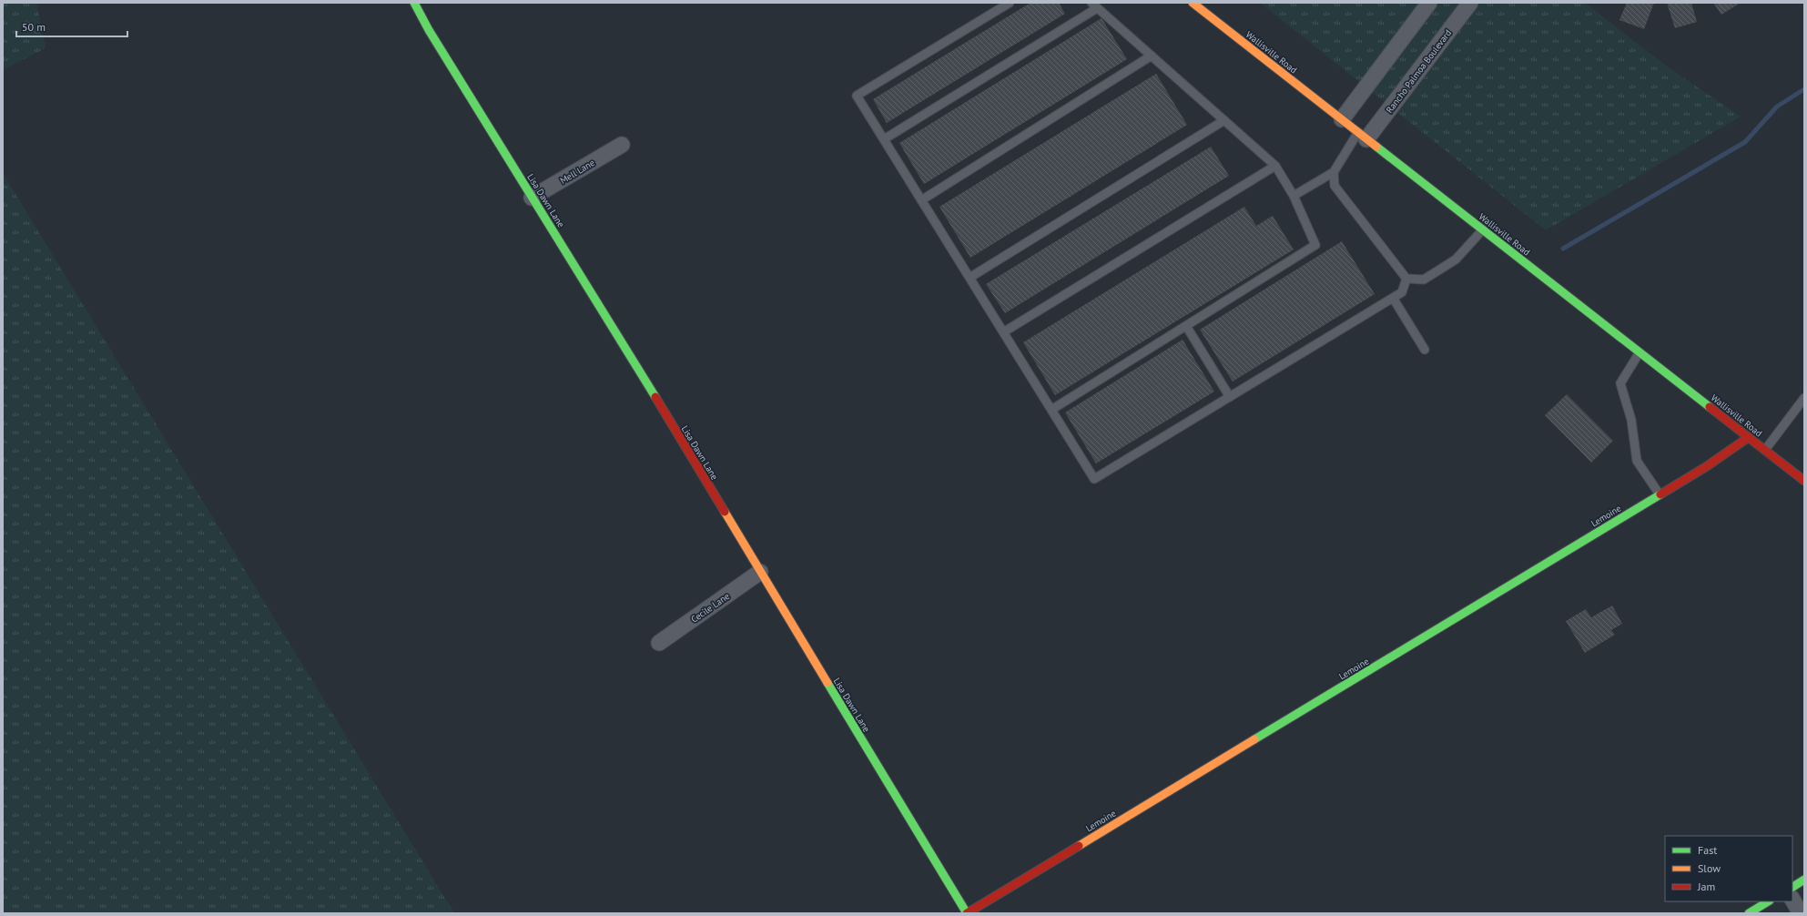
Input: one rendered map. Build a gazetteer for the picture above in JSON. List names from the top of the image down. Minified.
{"streets":{"street":["Wallisville Road","Rancho Palmoa Boulevard","Mell Lane","Lisa Dawn Lane","Lemoine","Cecile Lane"]},"crossings":[["Wallisville Road","Rancho Palmoa Boulevard"],["Wallisville Road","Lemoine"],["Mell Lane","Lisa Dawn Lane"],["Lisa Dawn Lane","Lemoine"],["Lisa Dawn Lane","Cecile Lane"]],"legend":["Fast","Slow","Jam"],"scale_bar":"50 m"}
